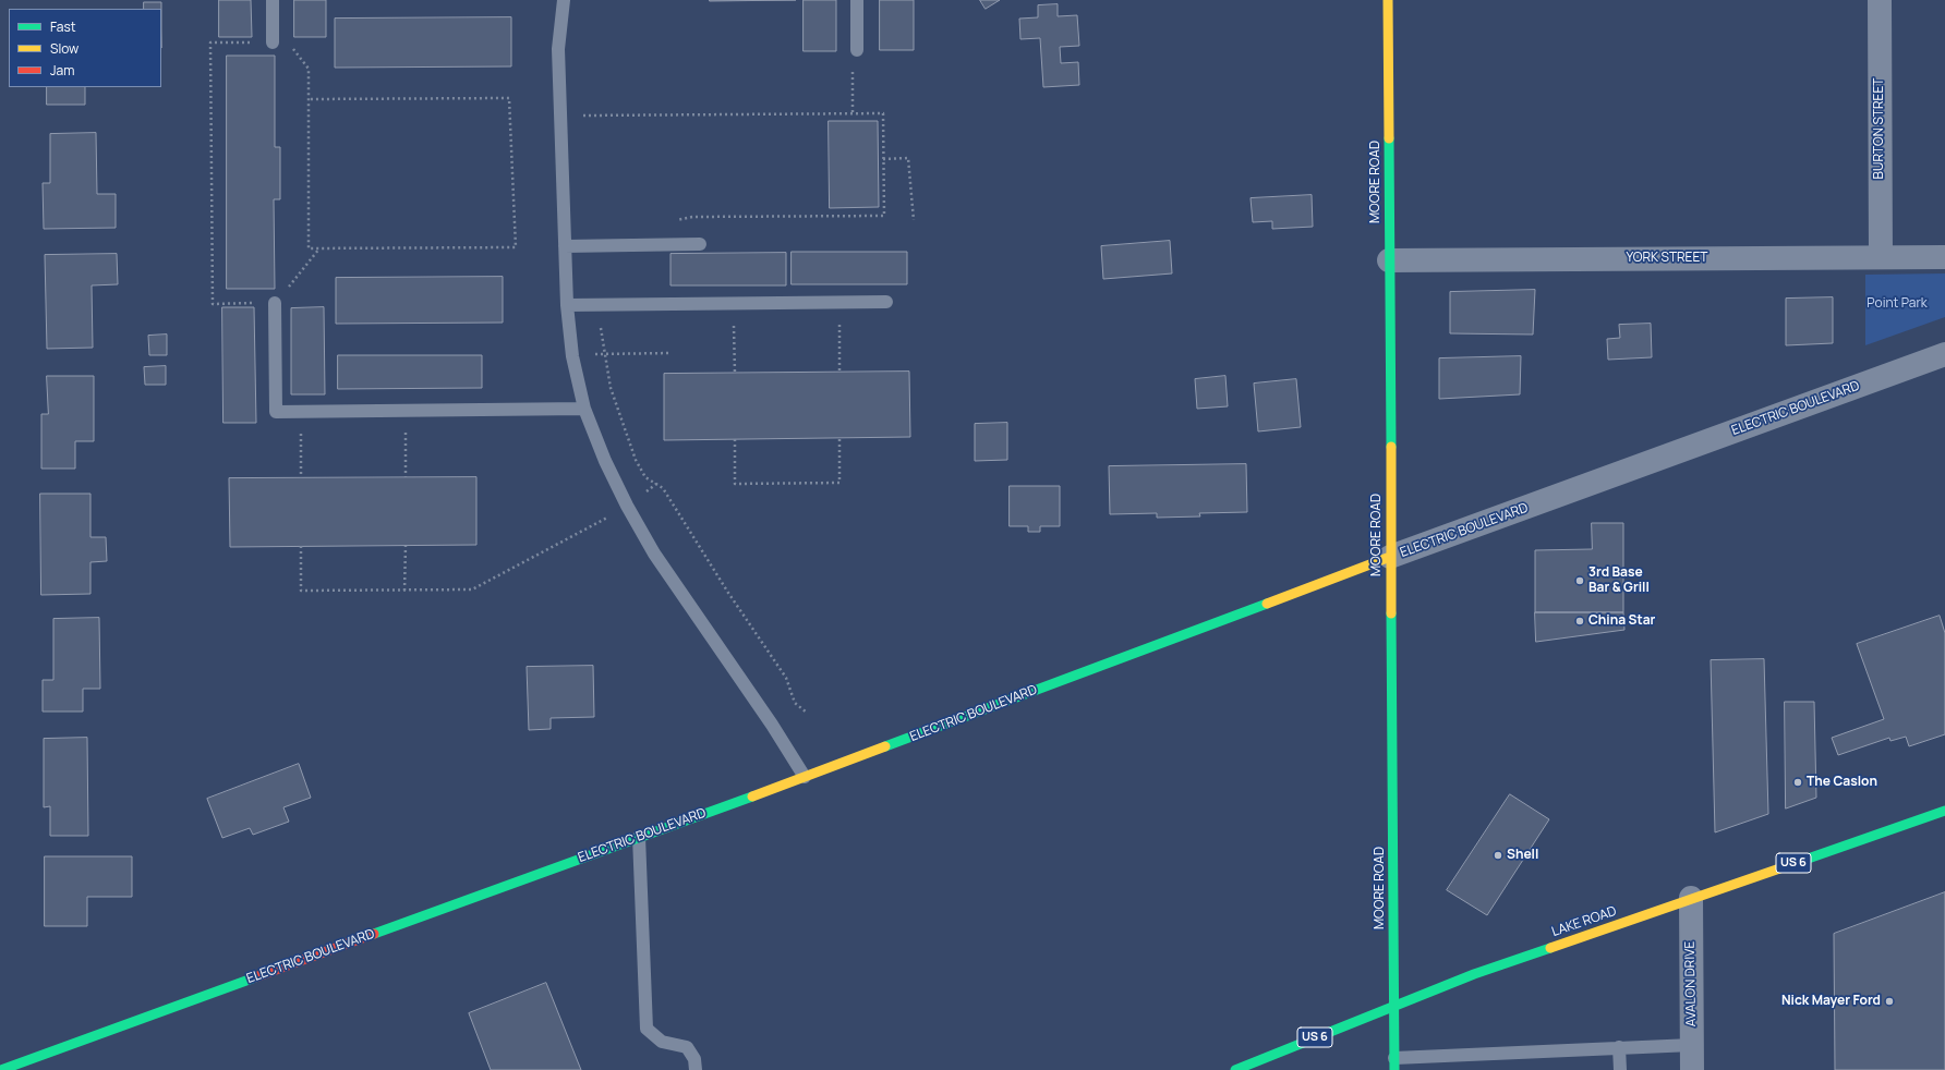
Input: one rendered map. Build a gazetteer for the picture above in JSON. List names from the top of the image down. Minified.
{"streets":{"street":["BURTON STREET","MOORE ROAD","YORK STREET","ELECTRIC BOULEVARD","US 6","LAKE ROAD","AVALON DRIVE"]},"crossings":[["BURTON STREET","YORK STREET"],["MOORE ROAD","YORK STREET"],["MOORE ROAD","ELECTRIC BOULEVARD"],["MOORE ROAD","LAKE ROAD"],["LAKE ROAD","AVALON DRIVE"]],"parks":["Point Park"],"places":["3rd Base Bar & Grill","China Star","The Caslon","Shell","Nick Mayer Ford"],"legend":["Fast","Slow","Jam"]}
